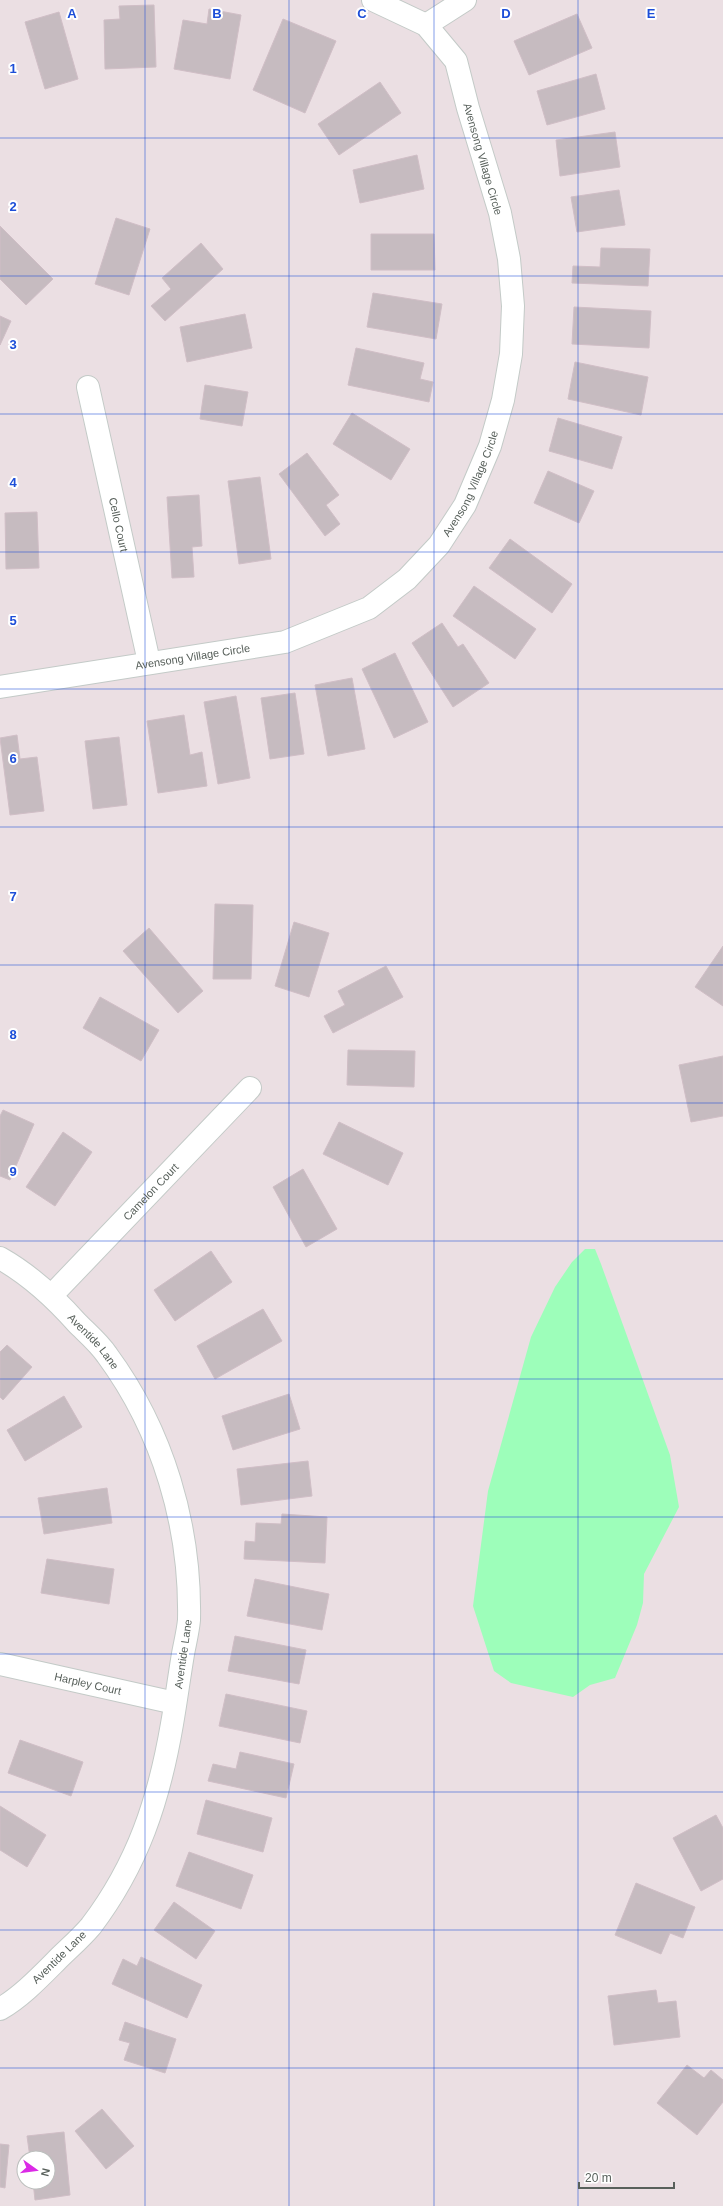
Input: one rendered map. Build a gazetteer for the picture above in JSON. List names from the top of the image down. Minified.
{"streets":{"street":["Avensong Village Circle","Cello Court","Camelon Court","Aventide Lane","Harpley Court"]},"crossings":[["Avensong Village Circle","Cello Court"],["Camelon Court","Aventide Lane"],["Aventide Lane","Harpley Court"]],"scale_bar":"20 m","north":"right","grid":{"columns":["A","B","C","D","E"],"rows":["1","2","3","4","5","6","7","8","9"]}}
